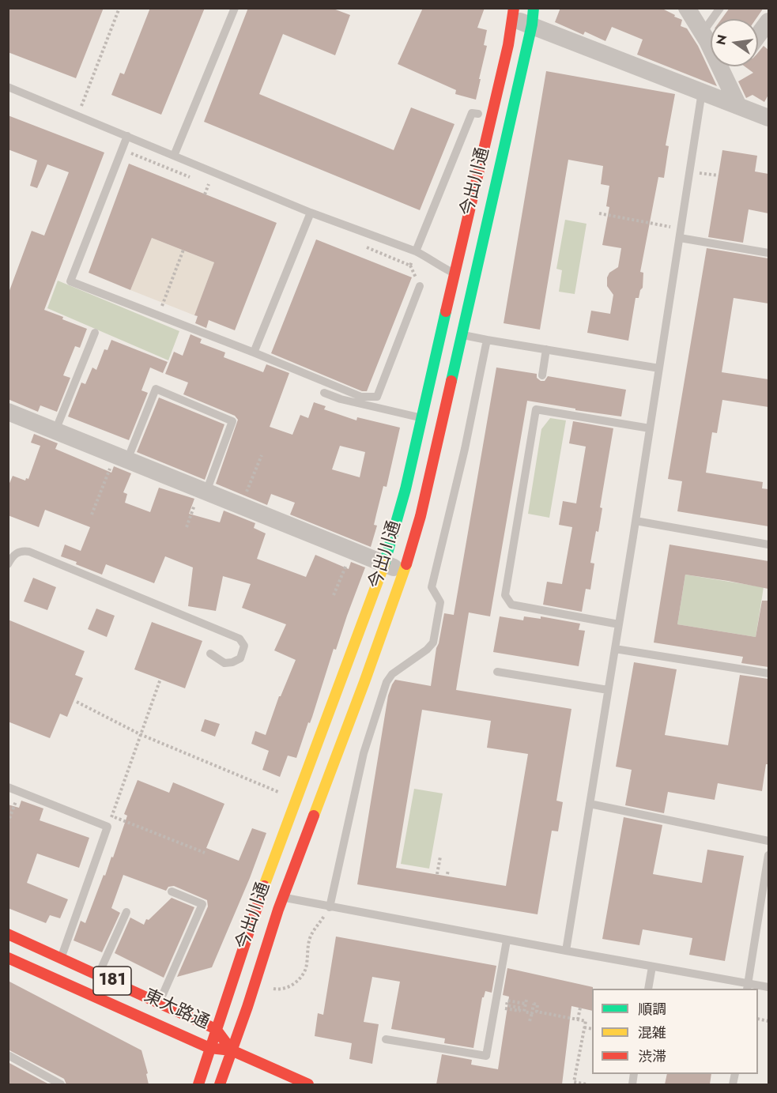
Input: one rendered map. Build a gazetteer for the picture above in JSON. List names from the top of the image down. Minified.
{"streets":{"main road":["今出川通","181","東大路通"]},"crossings":[["今出川通","東大路通"]],"legend":["順調","混雑","渋滞"],"north":"left"}
